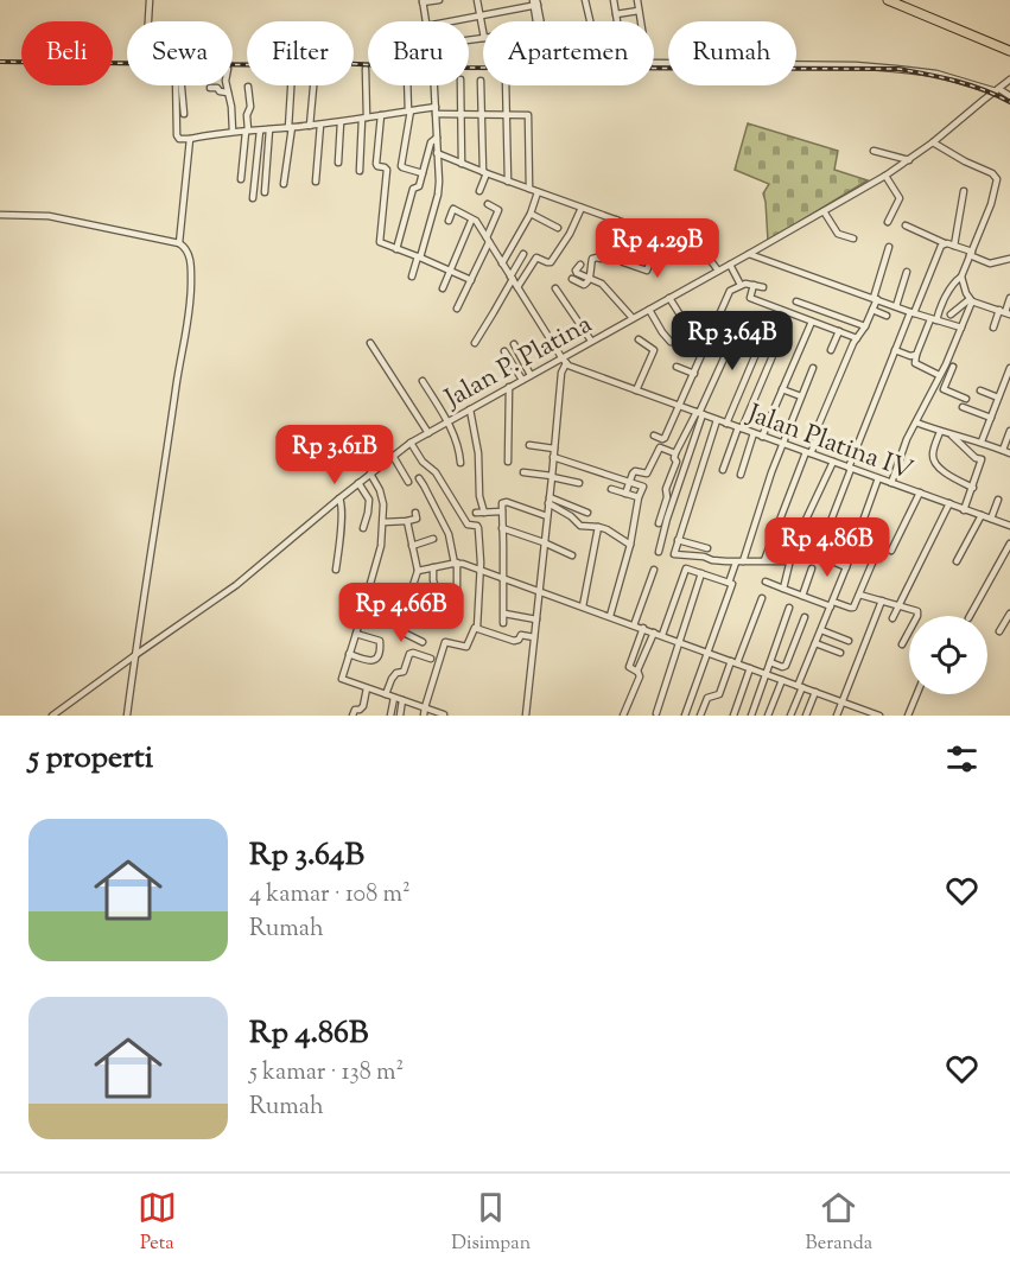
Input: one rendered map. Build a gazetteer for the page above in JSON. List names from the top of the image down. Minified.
{"streets":{"street":["Jalan P. Platina","Jalan Platina IV"]},"crossings":[["Jalan P. Platina","Jalan Platina IV"]],"page":{"chip":["Beli","Sewa","Filter","Baru","Apartemen","Rumah"],"price":["Rp 4.29B","Rp 3.64B","Rp 3.61B","Rp 4.86B","Rp 4.66B"],"heading":"5 properti","list":[{"name":"Rp 3.64B","note":"4 kamar · 108 m² · Rumah"},{"name":"Rp 4.86B","note":"5 kamar · 138 m² · Rumah"}],"tabs":["Peta","Disimpan","Beranda"]}}
